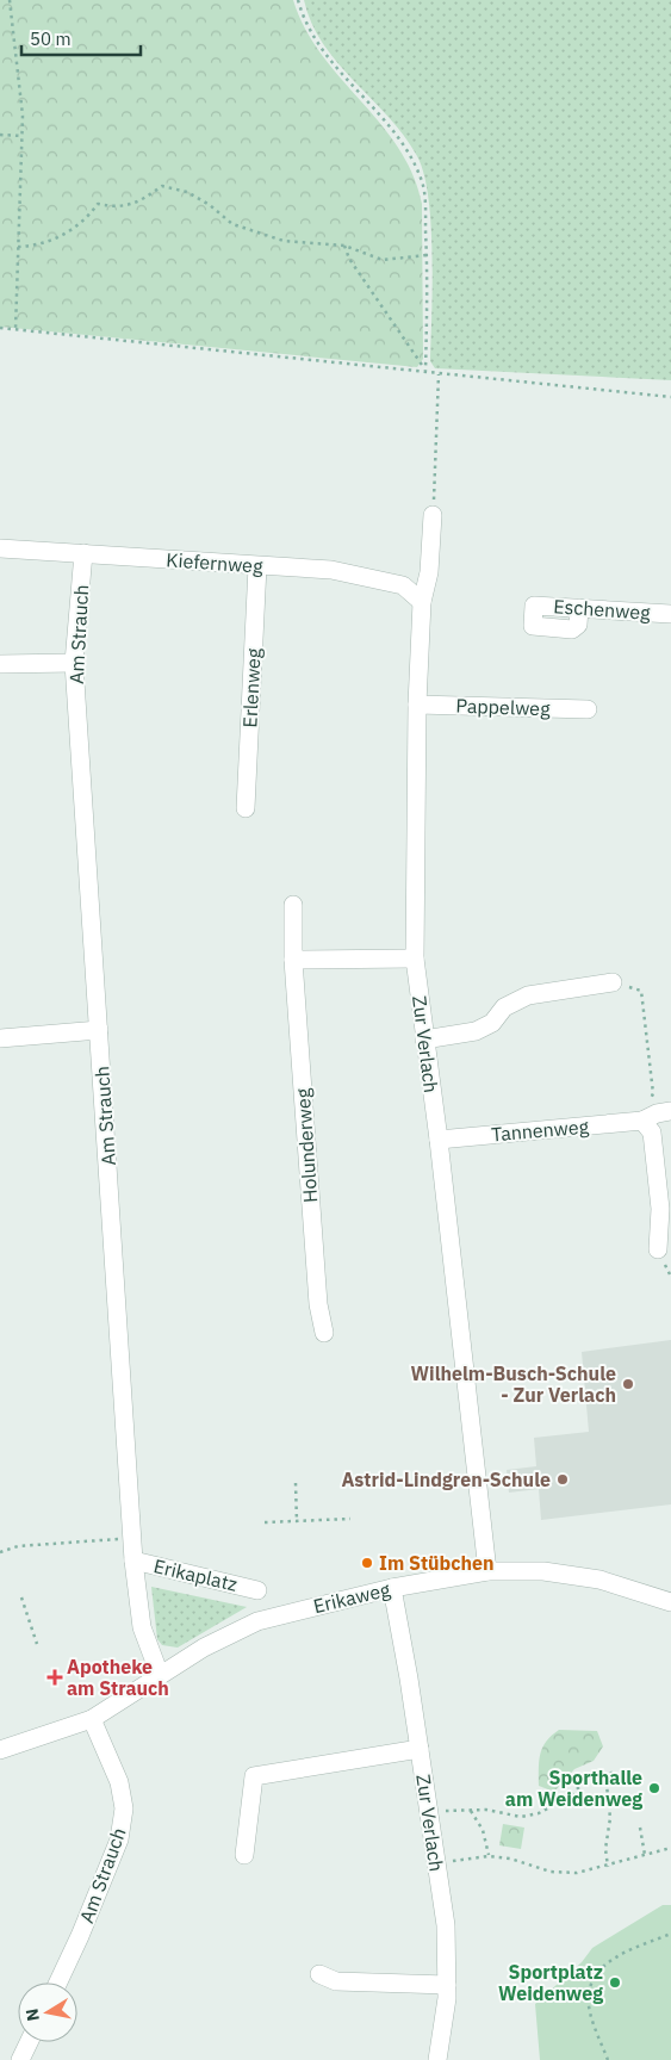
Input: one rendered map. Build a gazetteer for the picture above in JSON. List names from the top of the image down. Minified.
{"streets":{"street":["Kiefernweg","Eschenweg","Am Strauch","Erlenweg","Pappelweg","Zur Verlach","Tannenweg","Holunderweg","Erikaplatz","Erikaweg"]},"crossings":[["Kiefernweg","Am Strauch"],["Kiefernweg","Erlenweg"],["Kiefernweg","Zur Verlach"],["Am Strauch","Erikaplatz"],["Am Strauch","Erikaweg"],["Pappelweg","Zur Verlach"],["Zur Verlach","Tannenweg"],["Zur Verlach","Erikaweg"]],"places":{"other":["Wilhelm-Busch-Schule - Zur Verlach","Astrid-Lindgren-Schule","Im Stübchen","Sporthalle am Weidenweg","Sportplatz Weidenweg"],"health":["Apotheke am Strauch"]},"scale_bar":"50 m","north":"left"}
